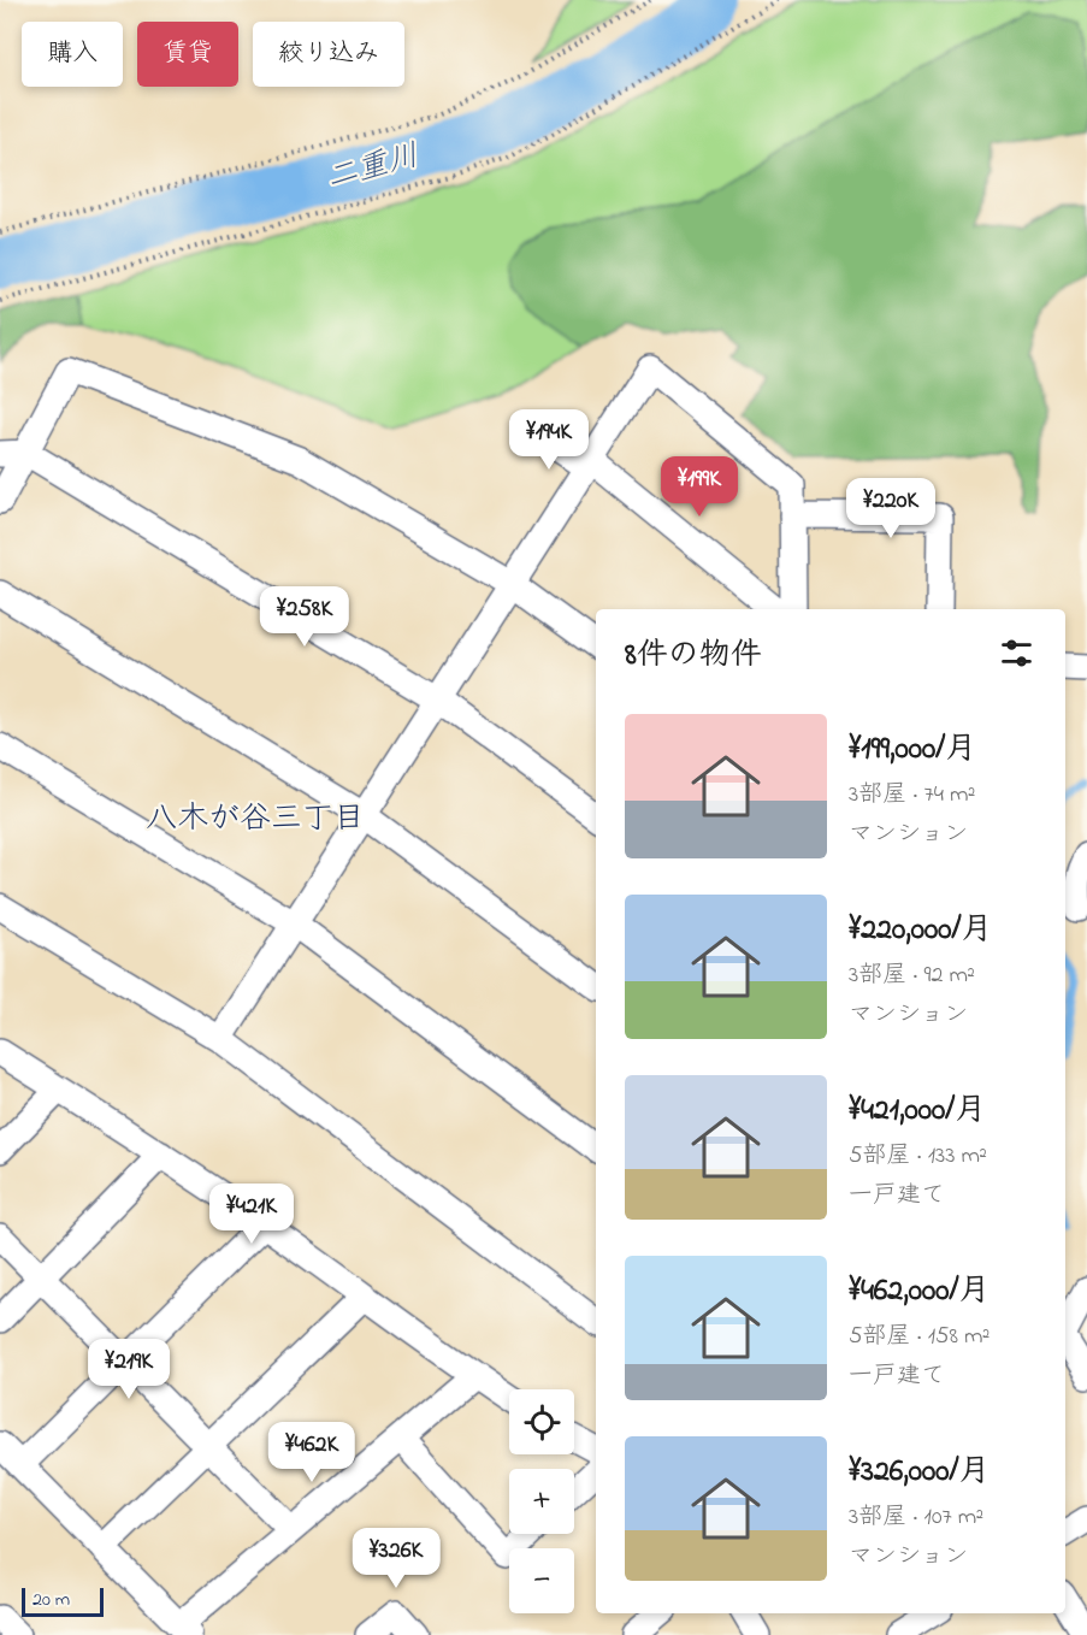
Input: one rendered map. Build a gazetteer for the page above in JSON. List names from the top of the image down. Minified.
{"districts":["八木が谷三丁目"],"water":["二重川"],"scale_bar":"20 m","page":{"chip":["購入","賃貸","絞り込み"],"price":["¥194K","¥199K","¥220K","¥258K","¥421K","¥219K","¥462K","¥326K"],"heading":"8件の物件","list":[{"name":"¥199,000/月","note":"3部屋 · 74 m² · マンション"},{"name":"¥220,000/月","note":"3部屋 · 92 m² · マンション"},{"name":"¥421,000/月","note":"5部屋 · 133 m² · 一戸建て"},{"name":"¥462,000/月","note":"5部屋 · 158 m² · 一戸建て"},{"name":"¥326,000/月","note":"3部屋 · 107 m² · マンション"}],"map_buttons":["+","−"],"scale":"20 m"}}
